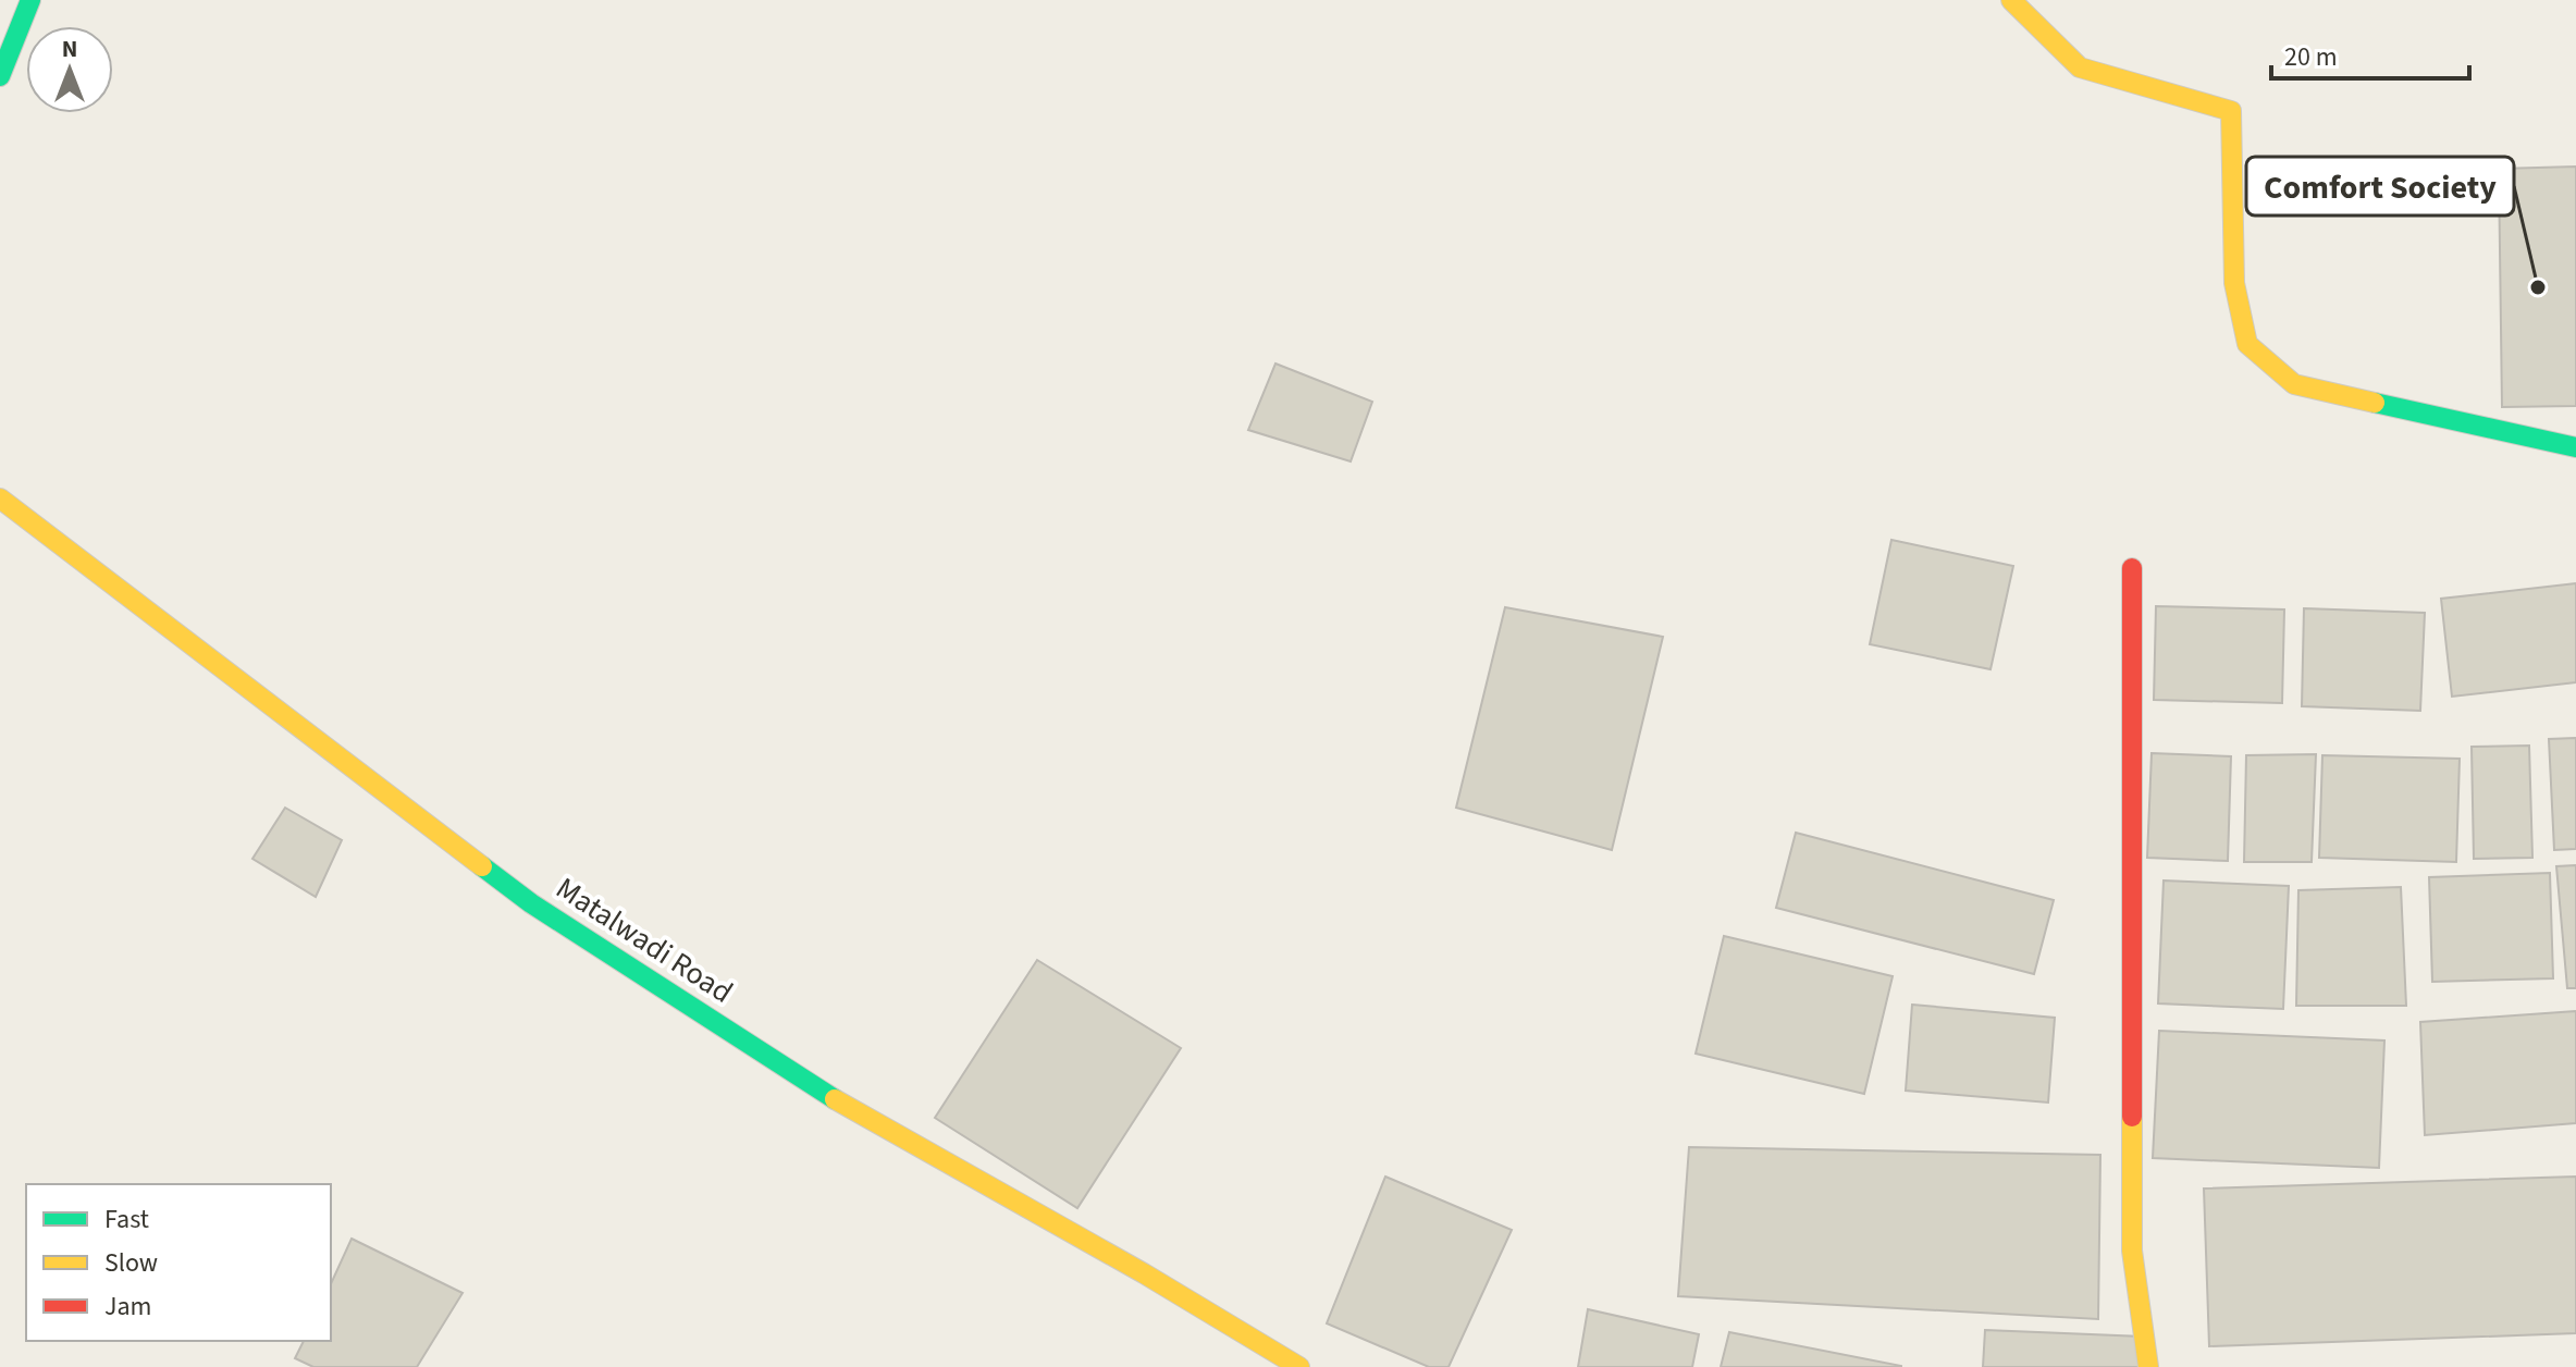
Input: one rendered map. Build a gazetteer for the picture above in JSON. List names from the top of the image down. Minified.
{"streets":{"street":["Matalwadi Road"]},"places":["Comfort Society"],"legend":["Fast","Slow","Jam"],"scale_bar":"20 m","north":"top"}
